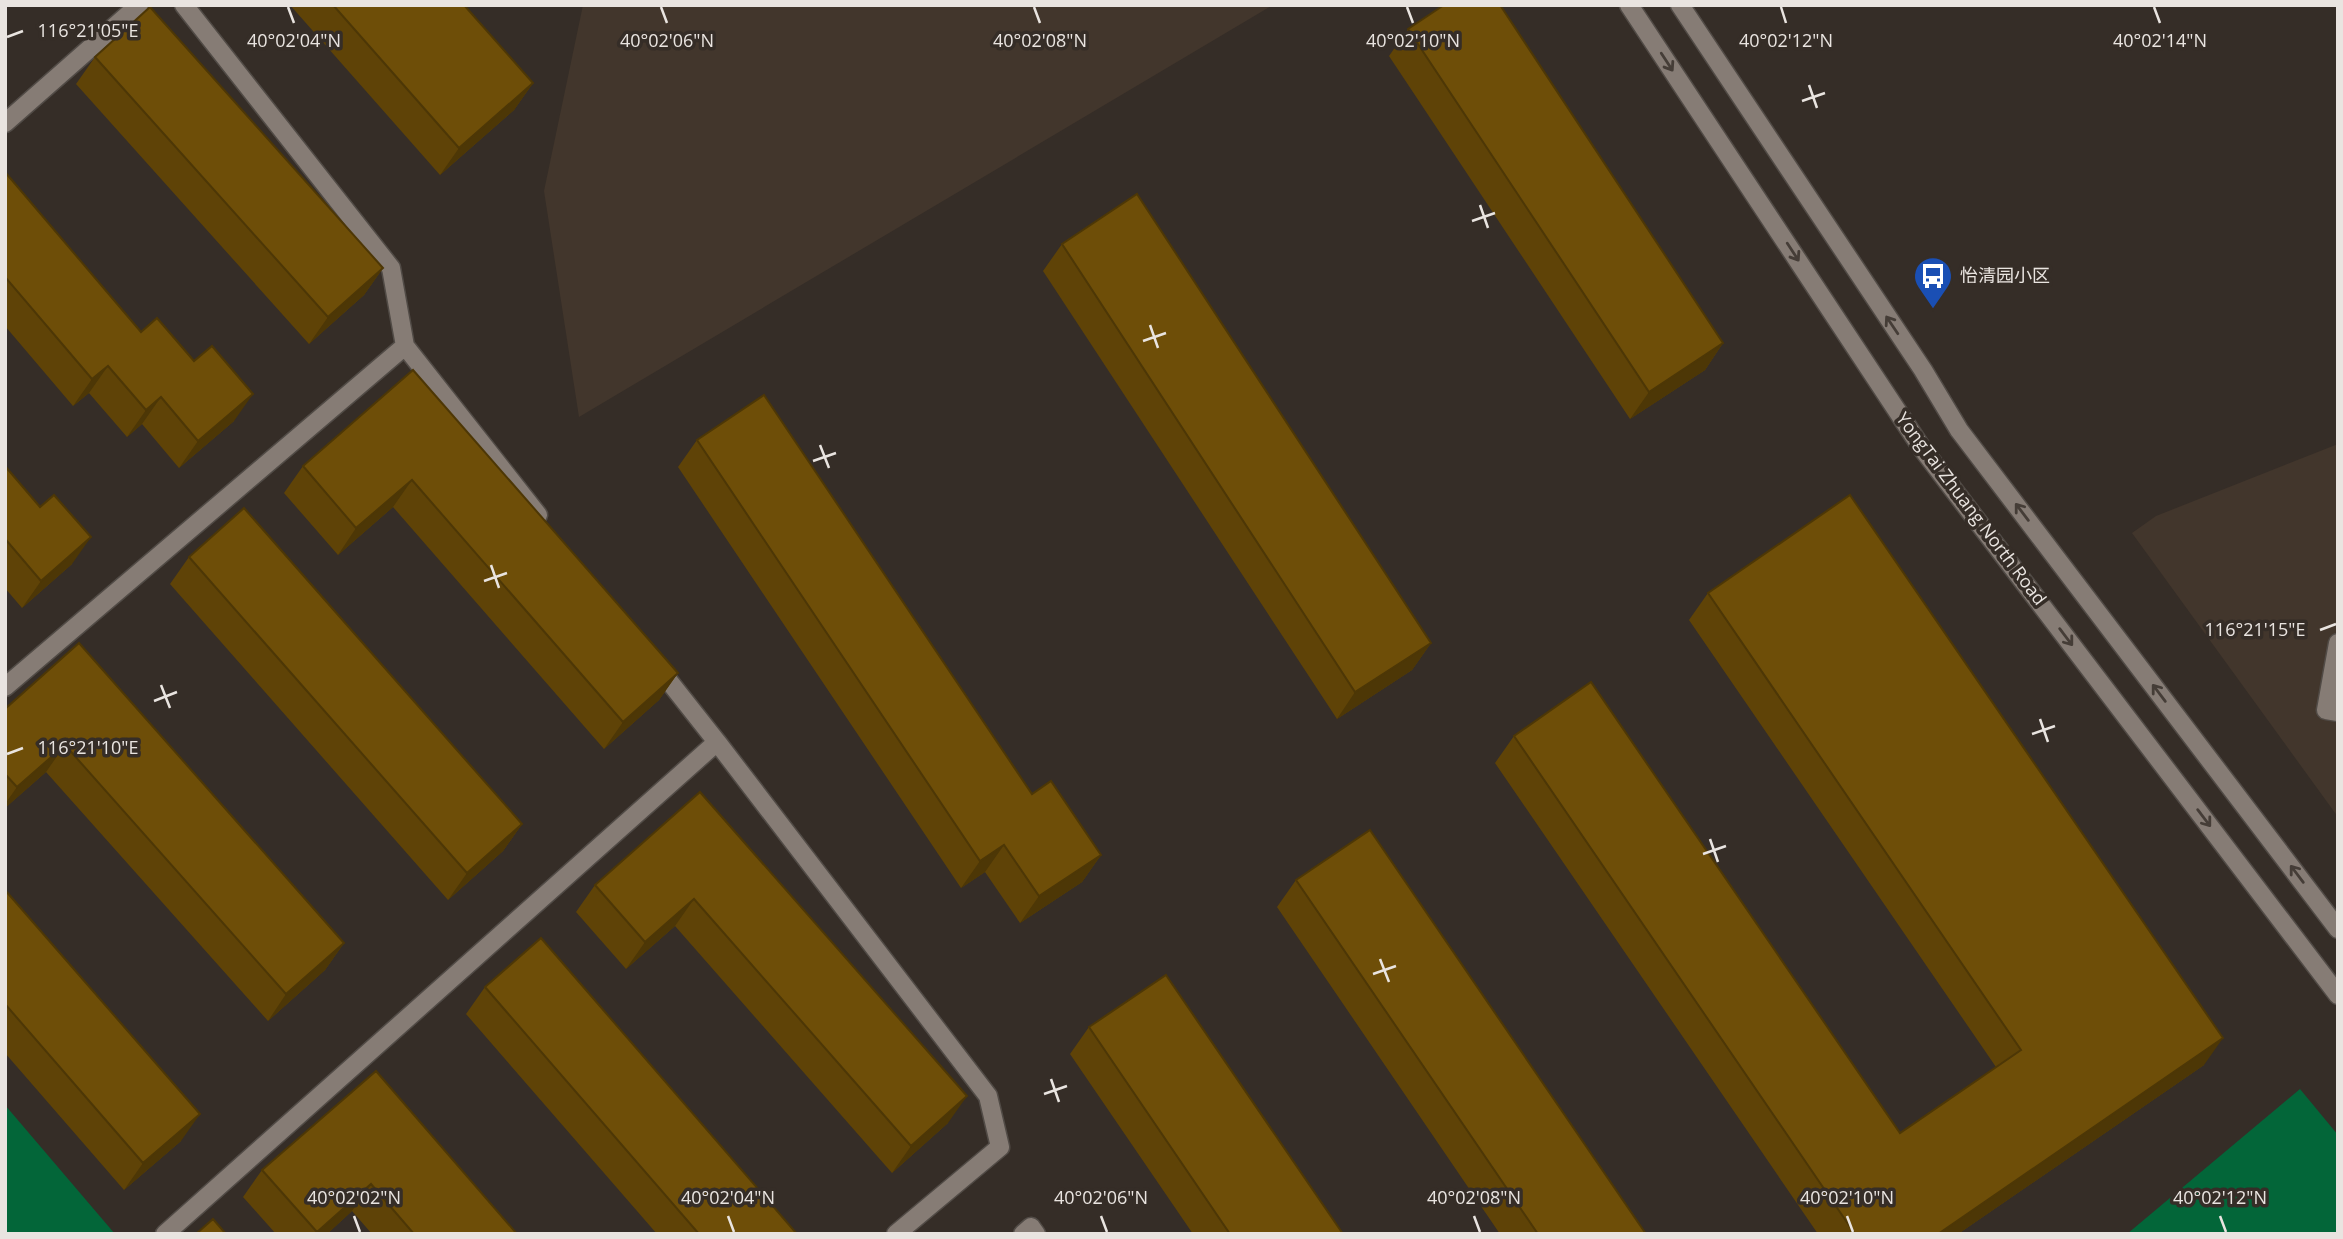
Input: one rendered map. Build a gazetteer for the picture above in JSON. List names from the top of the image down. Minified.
{"streets":{"street":["YongTai Zhuang North Road"]},"places":{"bus stop":["怡清园小区"]},"coordinates":["116°21'05\"E","40°02'04\"N","40°02'06\"N","40°02'08\"N","40°02'12\"N","40°02'14\"N","40°02'10\"N","116°21'15\"E","116°21'10\"E","40°02'02\"N"]}
